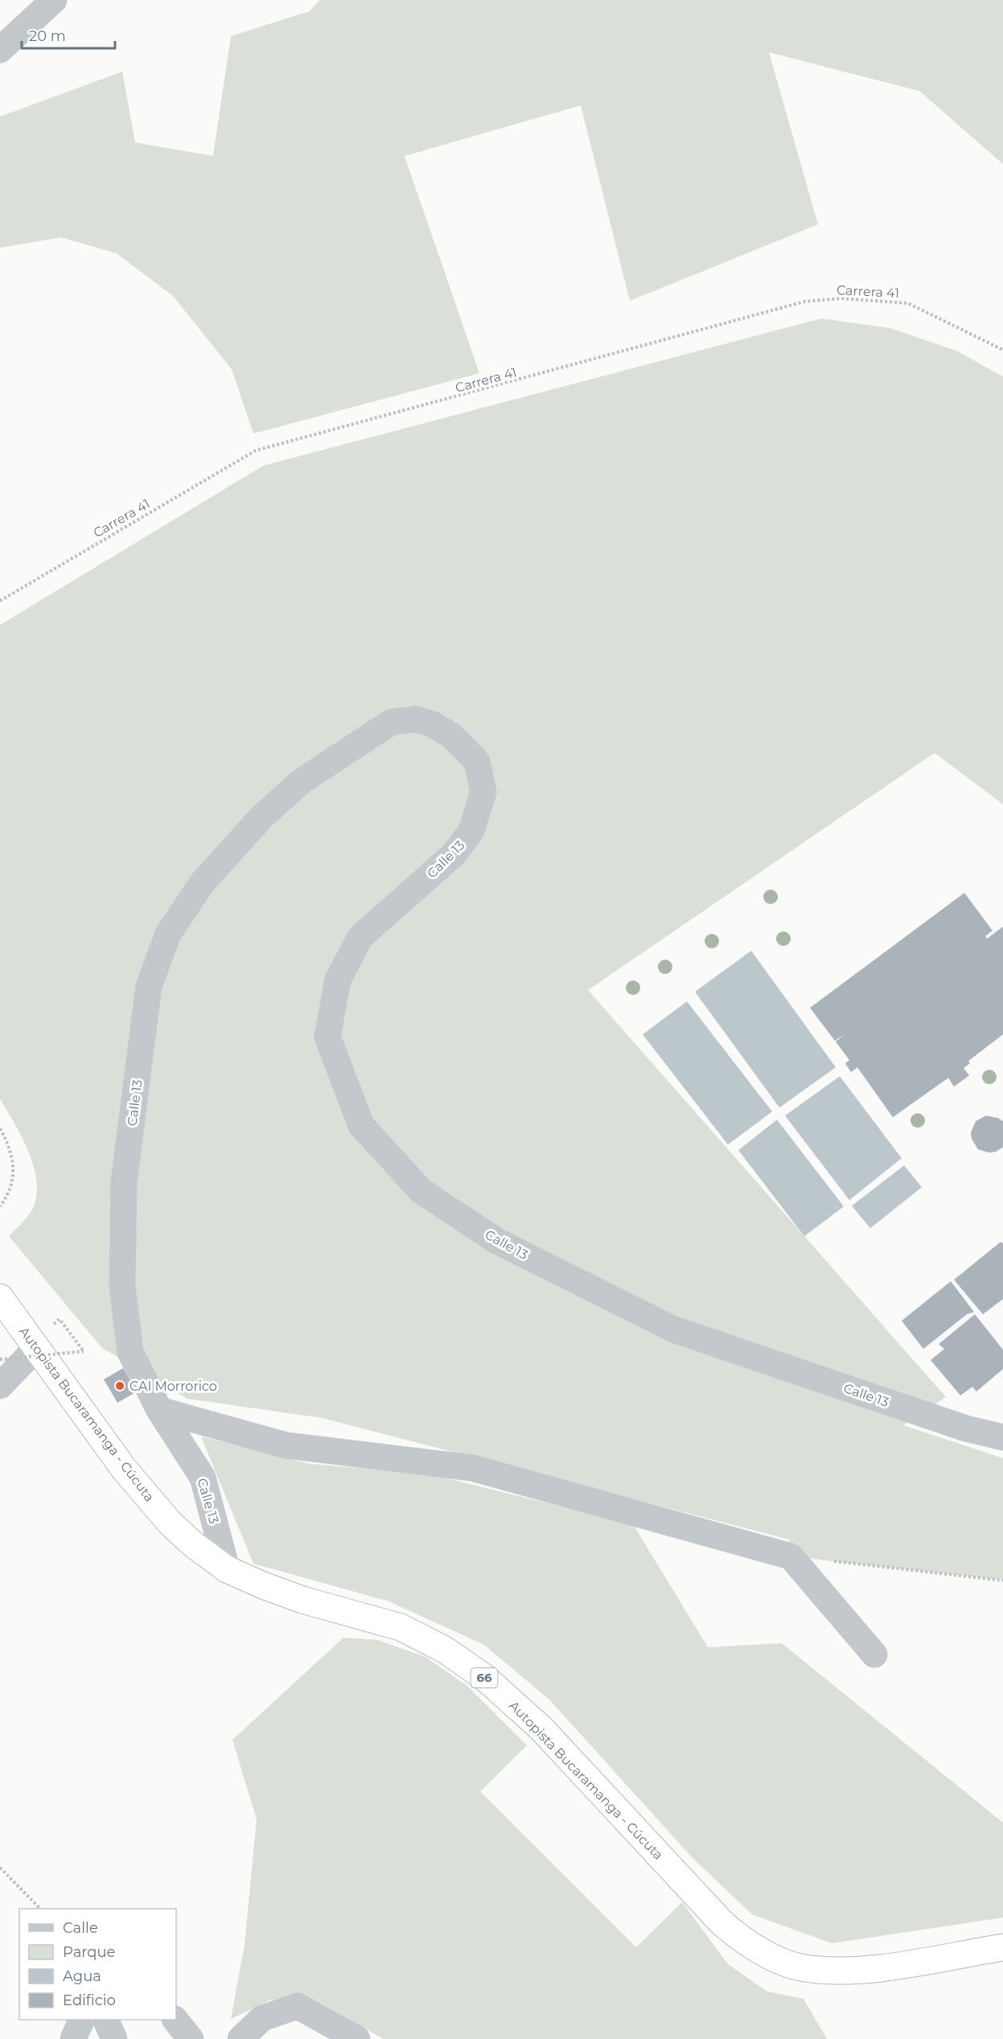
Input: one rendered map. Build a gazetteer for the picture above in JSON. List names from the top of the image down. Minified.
{"streets":{"highway":["Autopista Bucaramanga - Cúcuta","66"],"street":["Calle 13"],"path":["Carrera 41"]},"crossings":[["Calle 13","Autopista Bucaramanga - Cúcuta"]],"places":["CAI Morrorico"],"legend":["Calle","Parque","Agua","Edificio"],"scale_bar":"20 m"}
